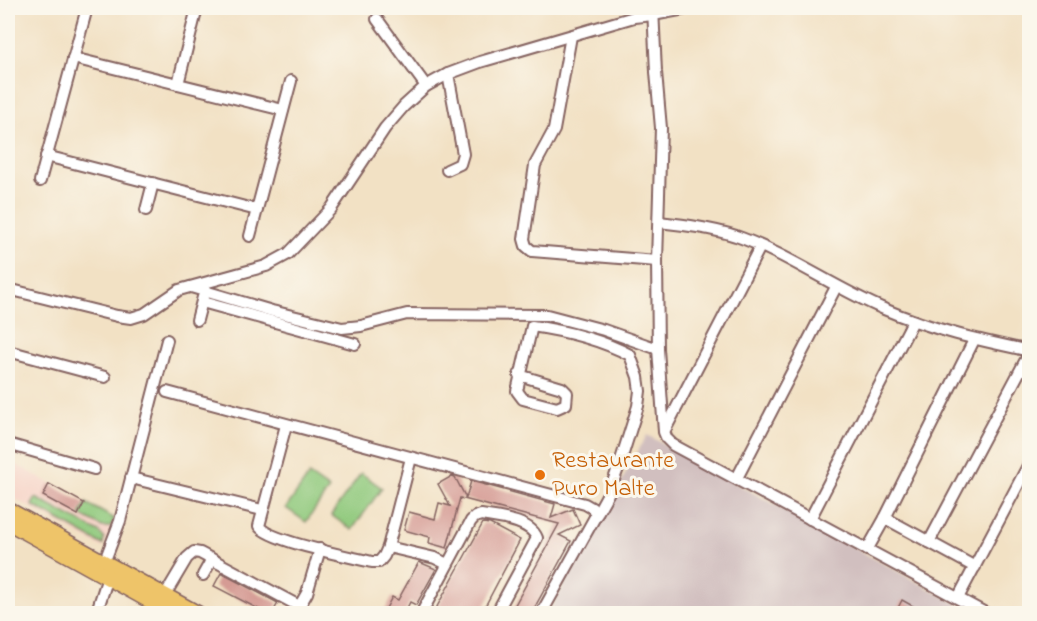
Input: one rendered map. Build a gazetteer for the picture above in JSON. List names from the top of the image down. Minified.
{"places":["Restaurante Puro Malte"]}
